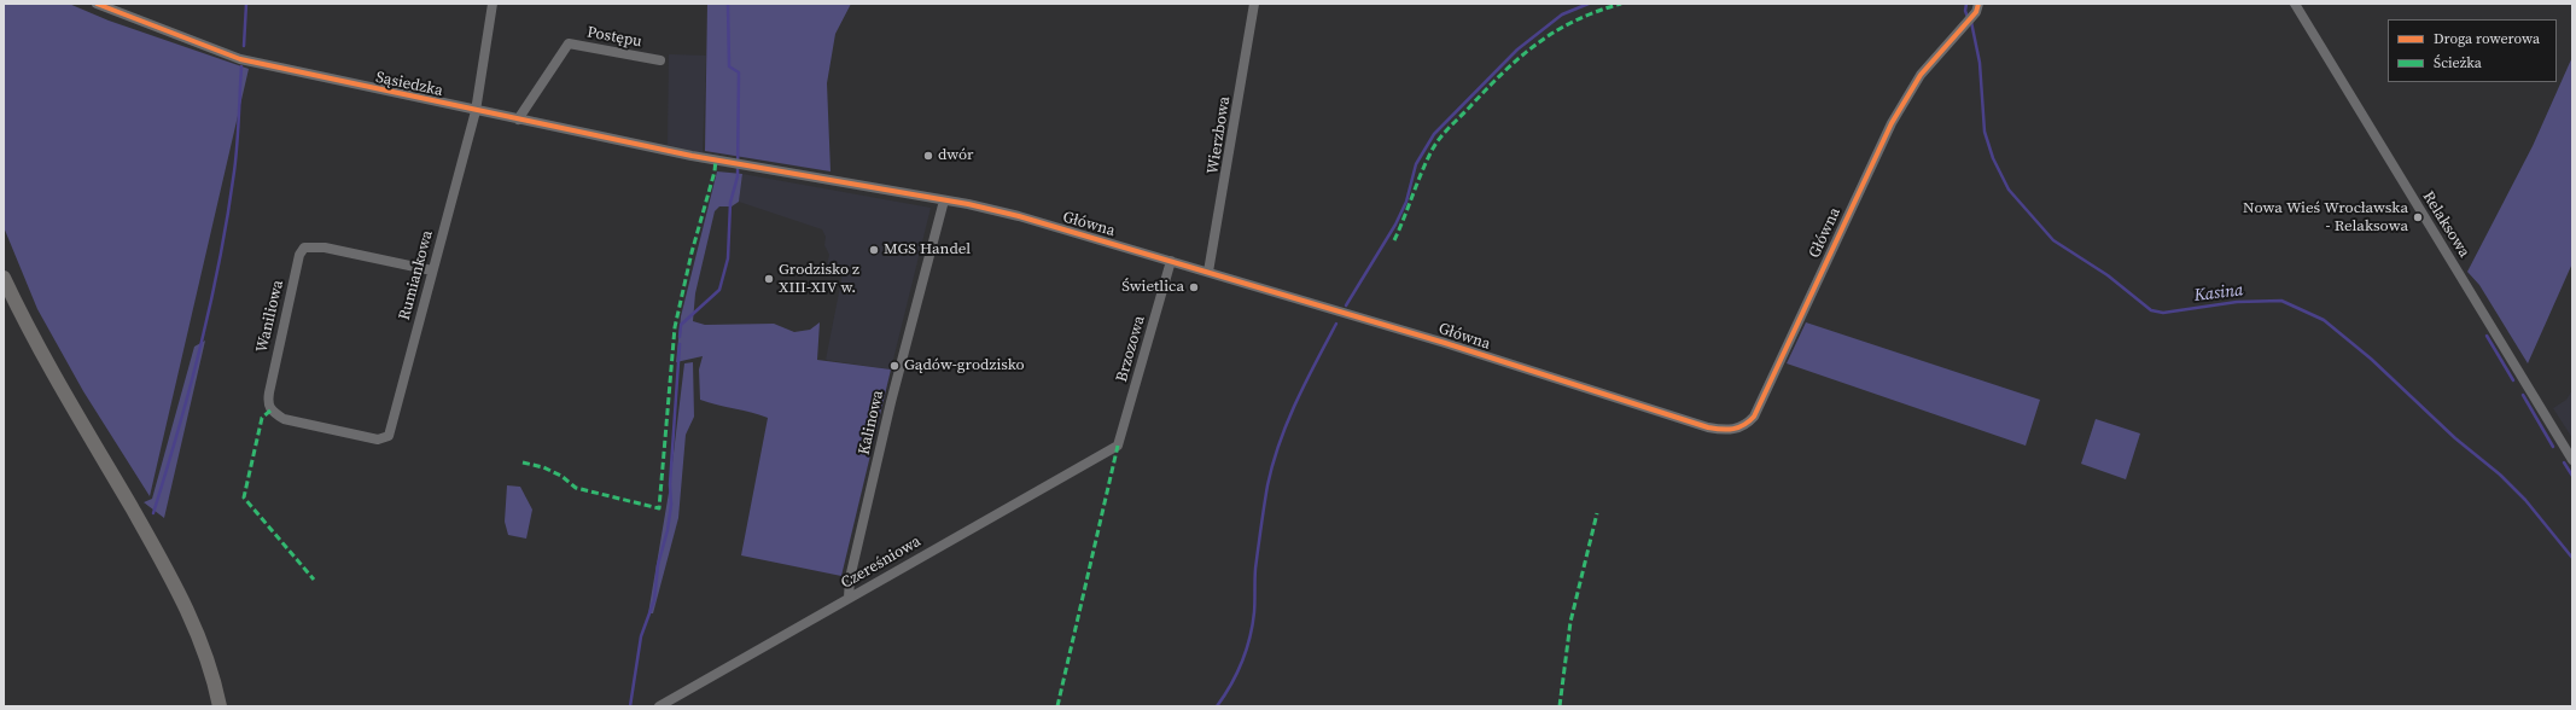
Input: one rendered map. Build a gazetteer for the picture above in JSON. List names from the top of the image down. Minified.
{"streets":{"street":["Postępu","Sąsiedzka","Wierzbowa","Główna","Relaksowa","Rumiankowa","Waniliowa","Brzozowa","Kalinowa","Czereśniowa"]},"crossings":[["Postępu","Sąsiedzka"],["Sąsiedzka","Główna"],["Sąsiedzka","Rumiankowa"],["Wierzbowa","Główna"],["Główna","Brzozowa"],["Główna","Kalinowa"],["Rumiankowa","Waniliowa"],["Brzozowa","Czereśniowa"],["Kalinowa","Czereśniowa"]],"water":["Kasina"],"places":["dwór","Nowa Wieś Wrocławska - Relaksowa","MGS Handel","Grodzisko z XIII-XIV w.","Świetlica","Gądów-grodzisko"],"legend":["Droga rowerowa","Ścieżka"]}
